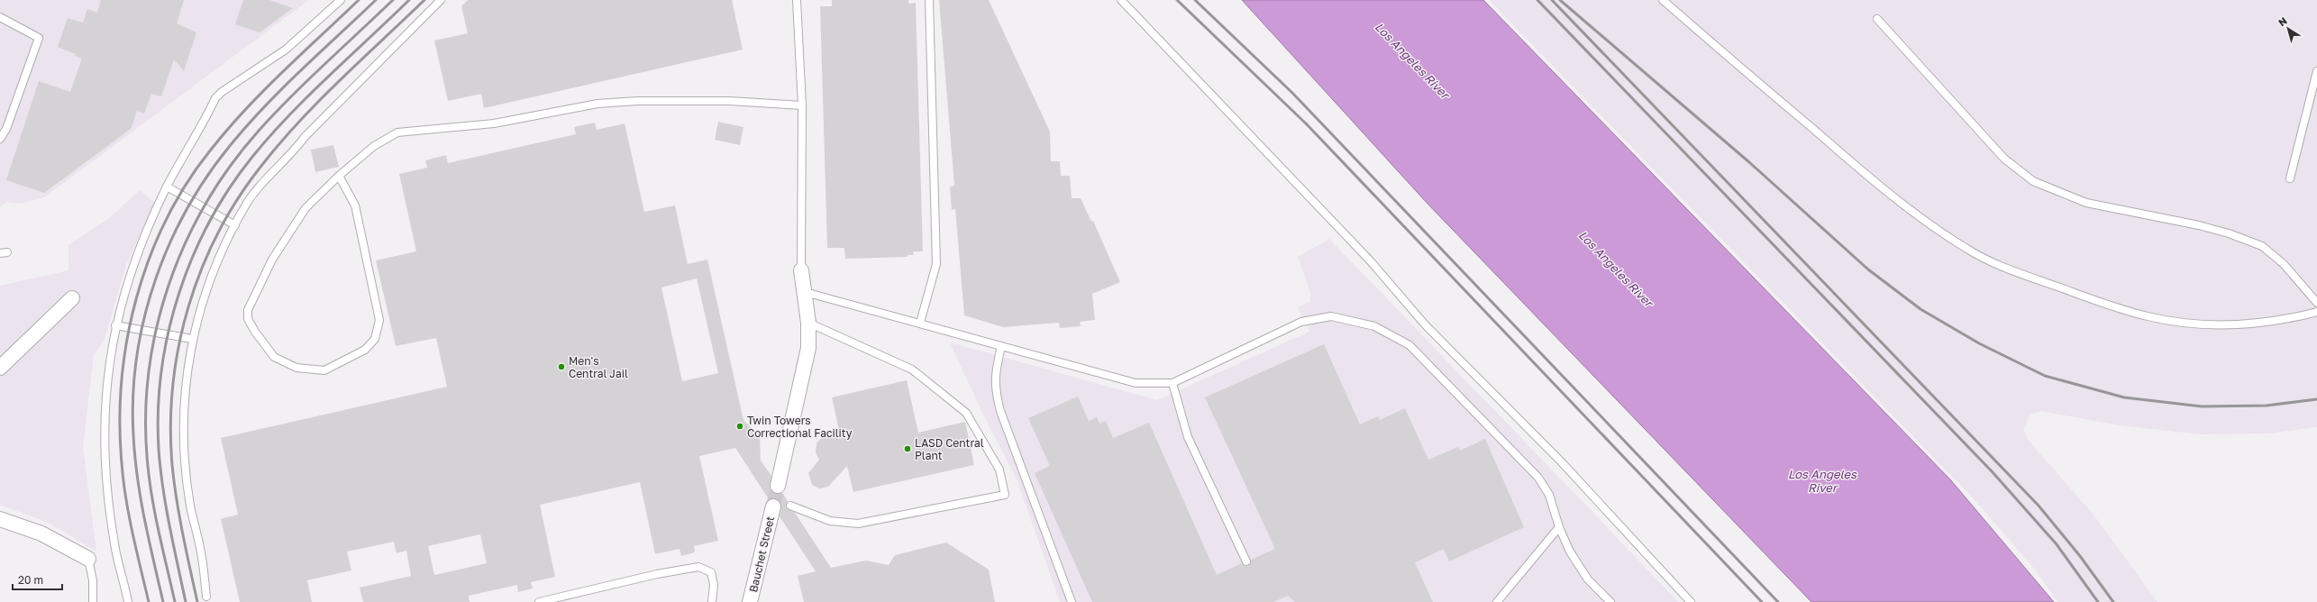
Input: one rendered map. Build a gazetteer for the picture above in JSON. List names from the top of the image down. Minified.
{"streets":{"street":["Bauchet Street"]},"water":["Los Angeles River"],"places":["Men's Central Jail","Twin Towers Correctional Facility","LASD Central Plant"],"scale_bar":"20 m","north":"top left"}
